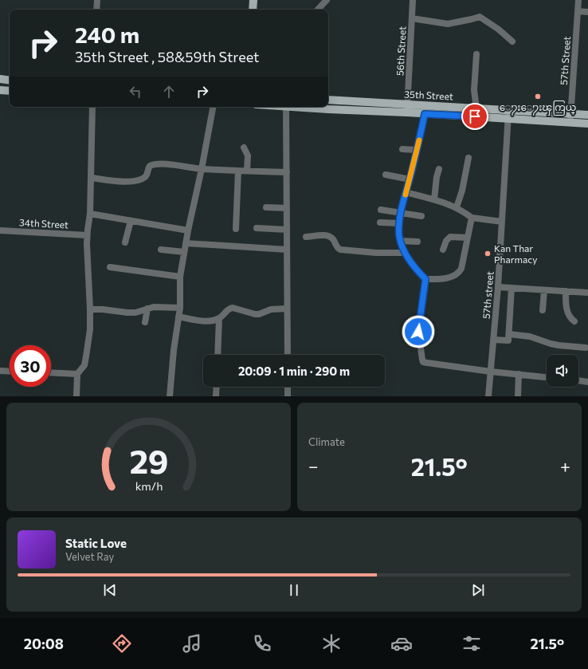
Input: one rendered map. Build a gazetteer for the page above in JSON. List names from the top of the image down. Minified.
{"streets":{"main road":["35th Street"],"street":["56th Street","57th Street","34th Street","57th street"]},"crossings":[["56th Street","35th Street"],["57th Street","35th Street"],["35th Street","57th street"]],"places":["ေ႒းေ႒းၾကြယ္","Kan Thar Pharmacy"],"page":{"turn":["240 m","35th Street , 58&59th Street"],"limit":"30","trip":"20:09 · 1 min · 290 m","tile":"Climate","heat":["−","21.5°","+"],"song":["Static Love","Velvet Ray"],"tabs":["20:08","21.5°"],"gauge":["29","km/h"]}}
